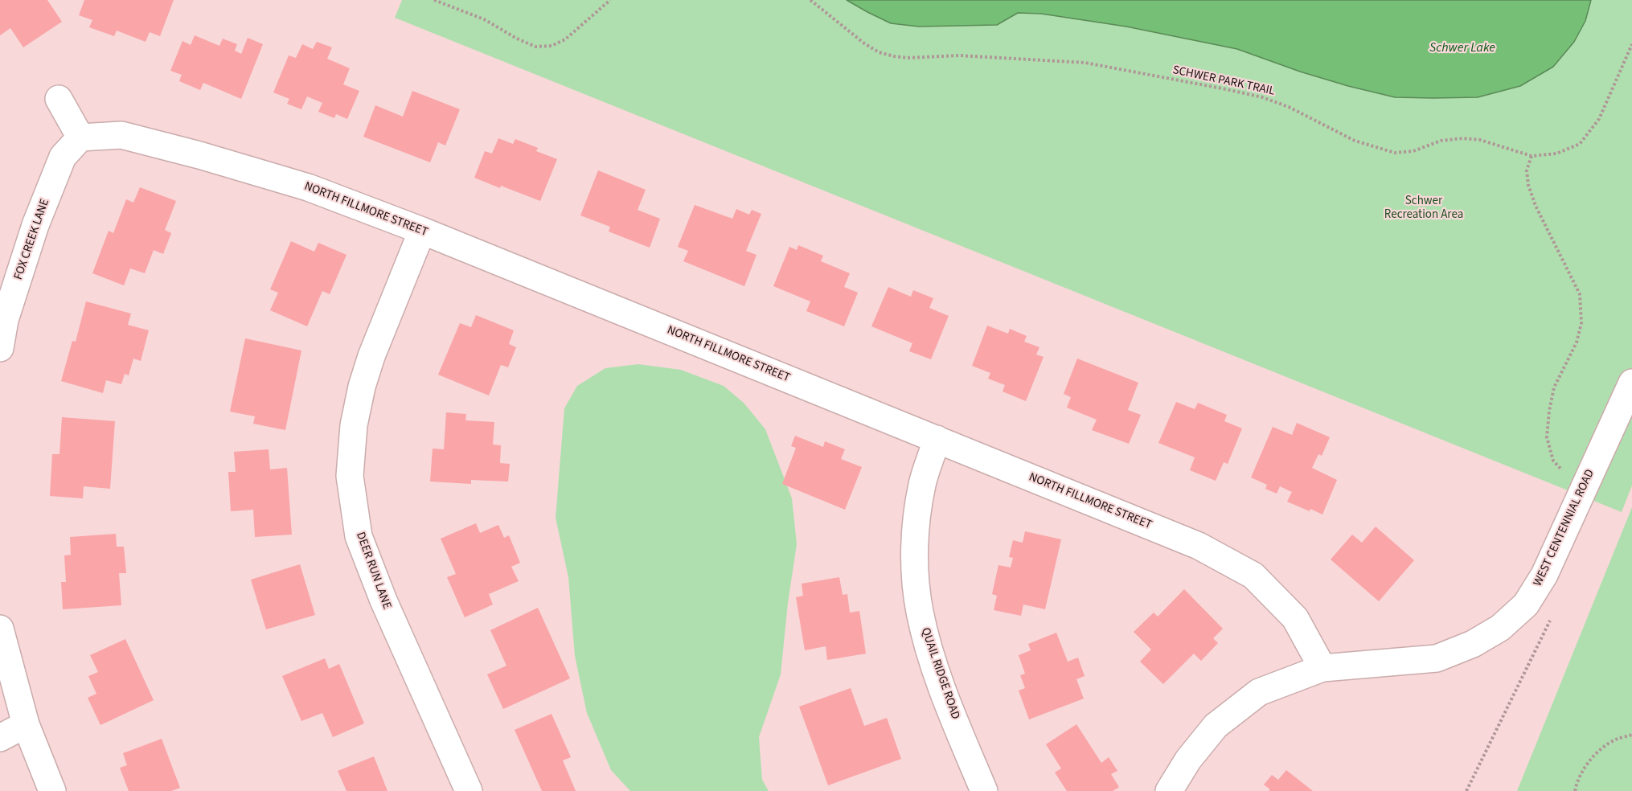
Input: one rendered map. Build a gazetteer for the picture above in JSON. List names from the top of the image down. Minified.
{"streets":{"street":["NORTH FILLMORE STREET","FOX CREEK LANE","WEST CENTENNIAL ROAD","DEER RUN LANE","QUAIL RIDGE ROAD"],"path":["SCHWER PARK TRAIL"]},"crossings":[["NORTH FILLMORE STREET","FOX CREEK LANE"],["NORTH FILLMORE STREET","WEST CENTENNIAL ROAD"],["NORTH FILLMORE STREET","DEER RUN LANE"],["NORTH FILLMORE STREET","QUAIL RIDGE ROAD"]],"water":["Schwer Lake"],"parks":["Schwer Recreation Area"]}
